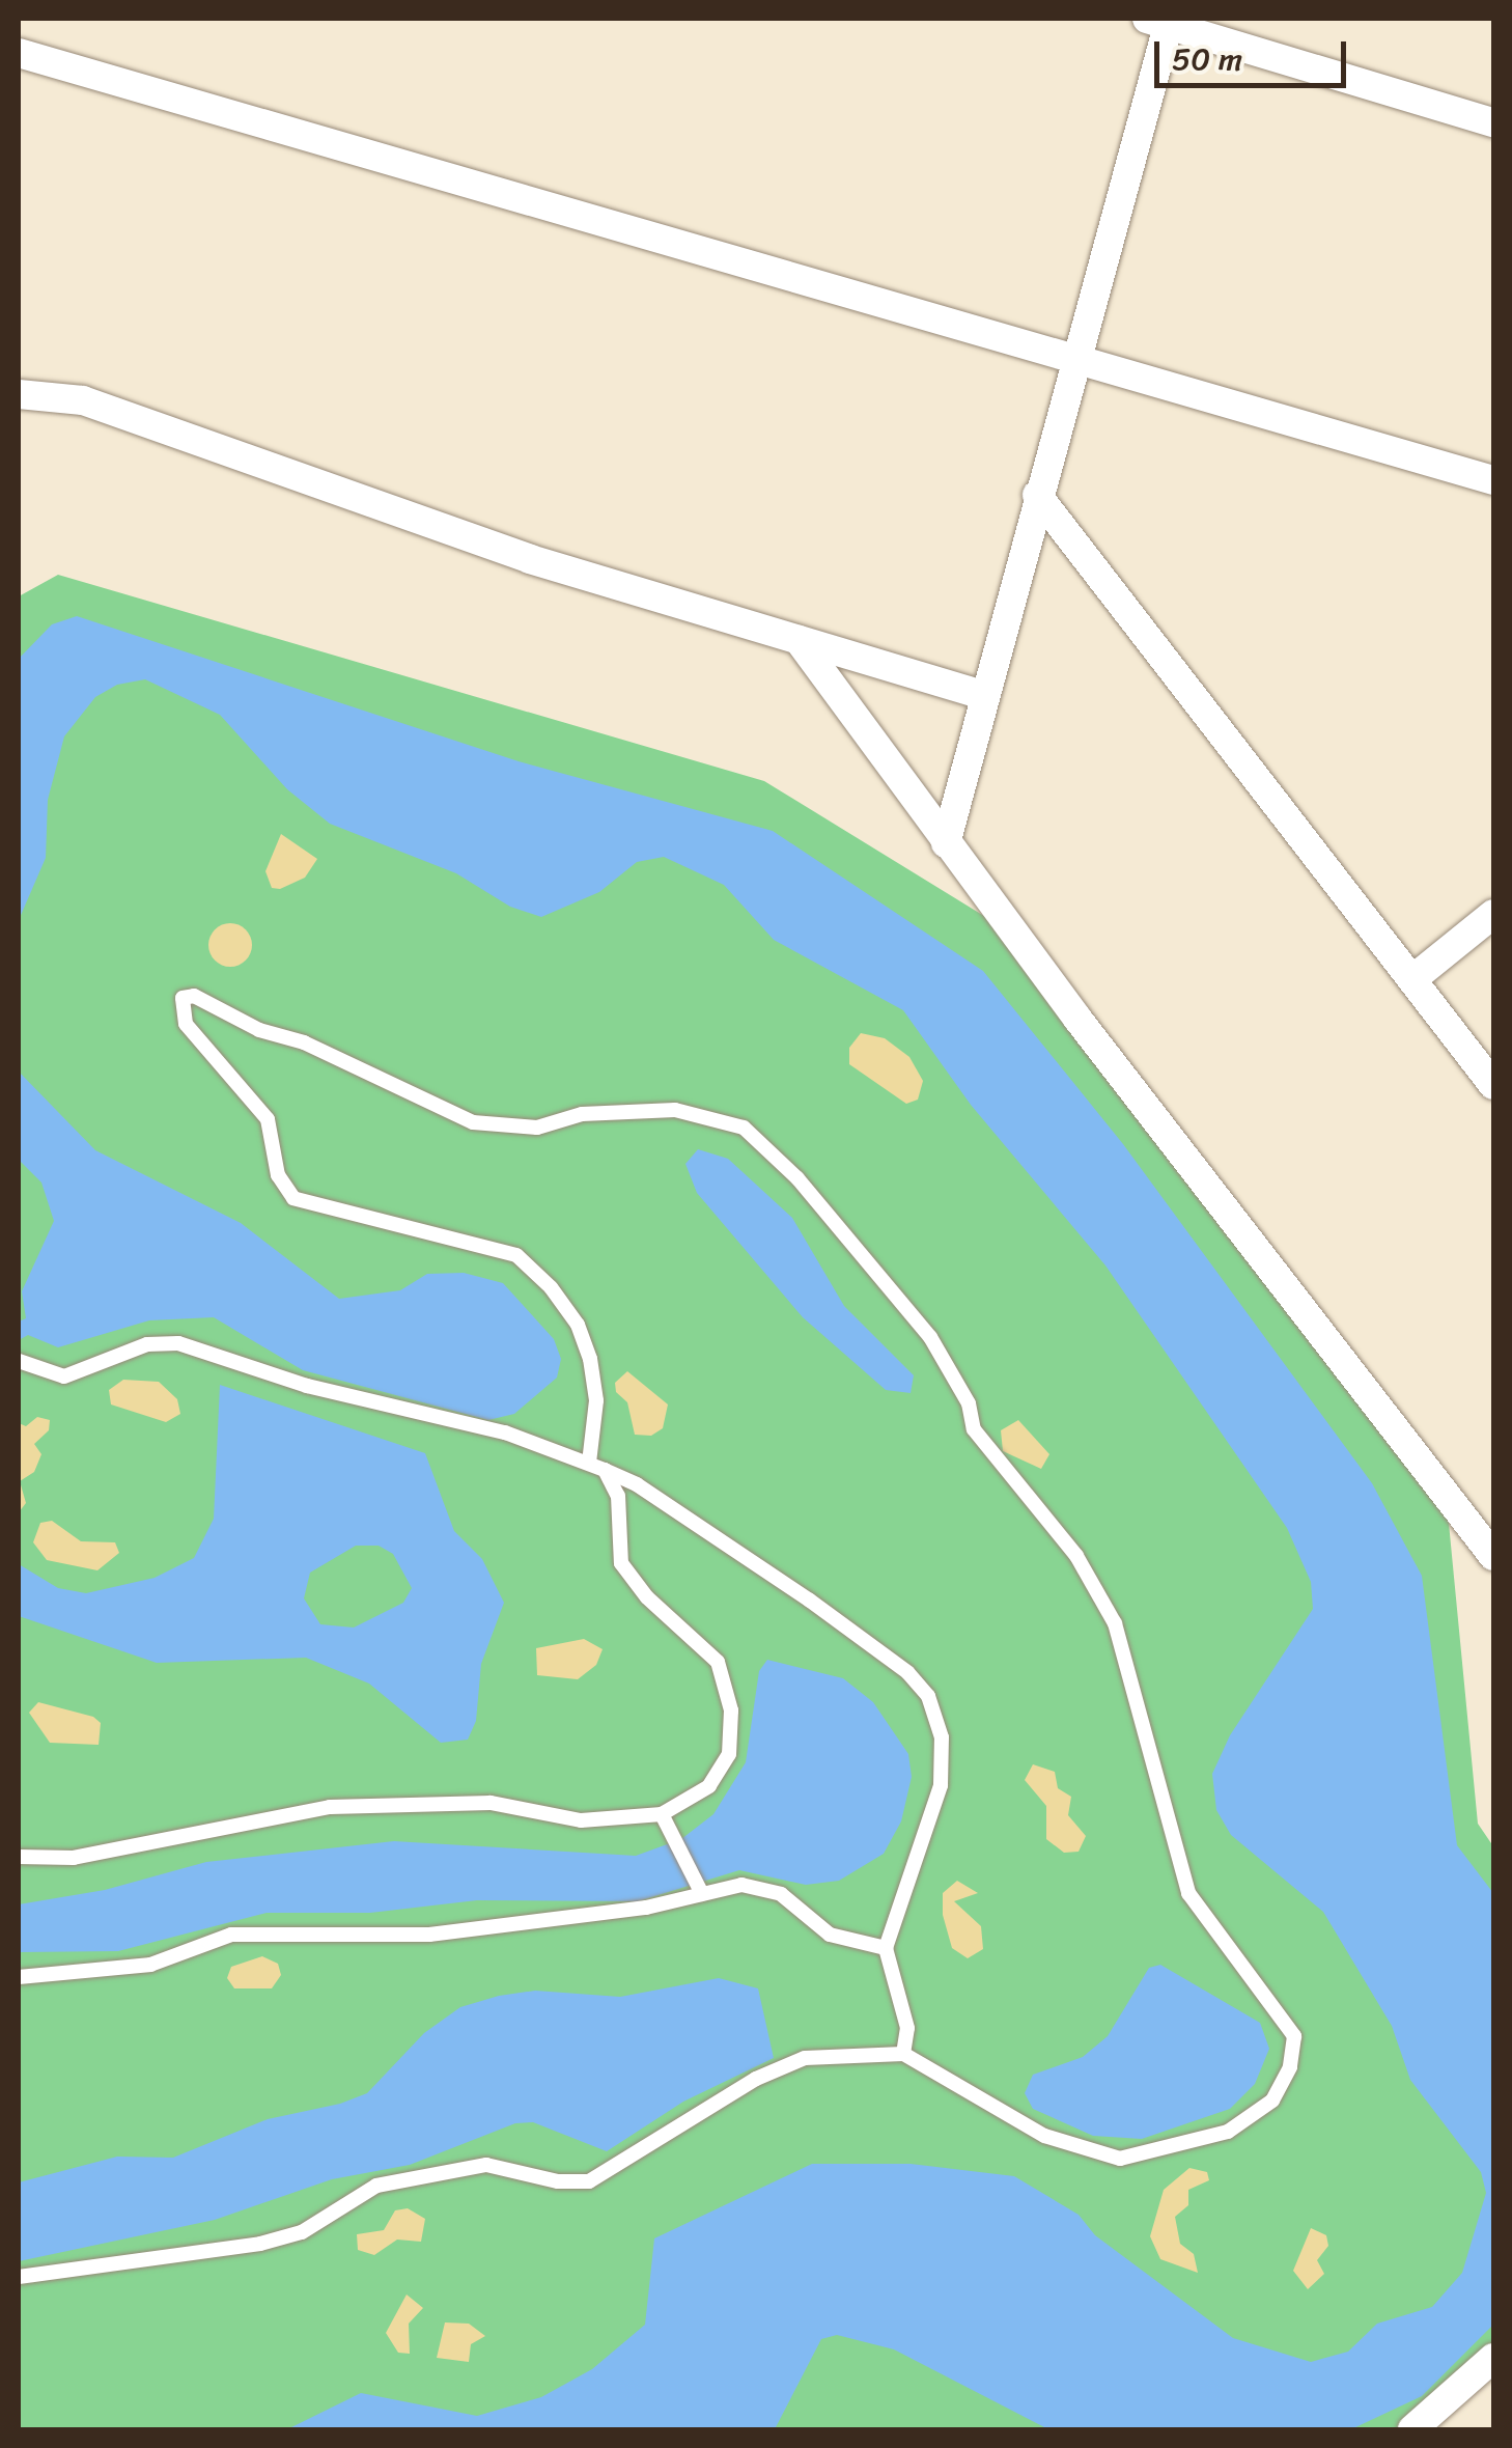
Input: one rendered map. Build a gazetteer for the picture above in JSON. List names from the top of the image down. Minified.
{"scale_bar":"50 m"}
